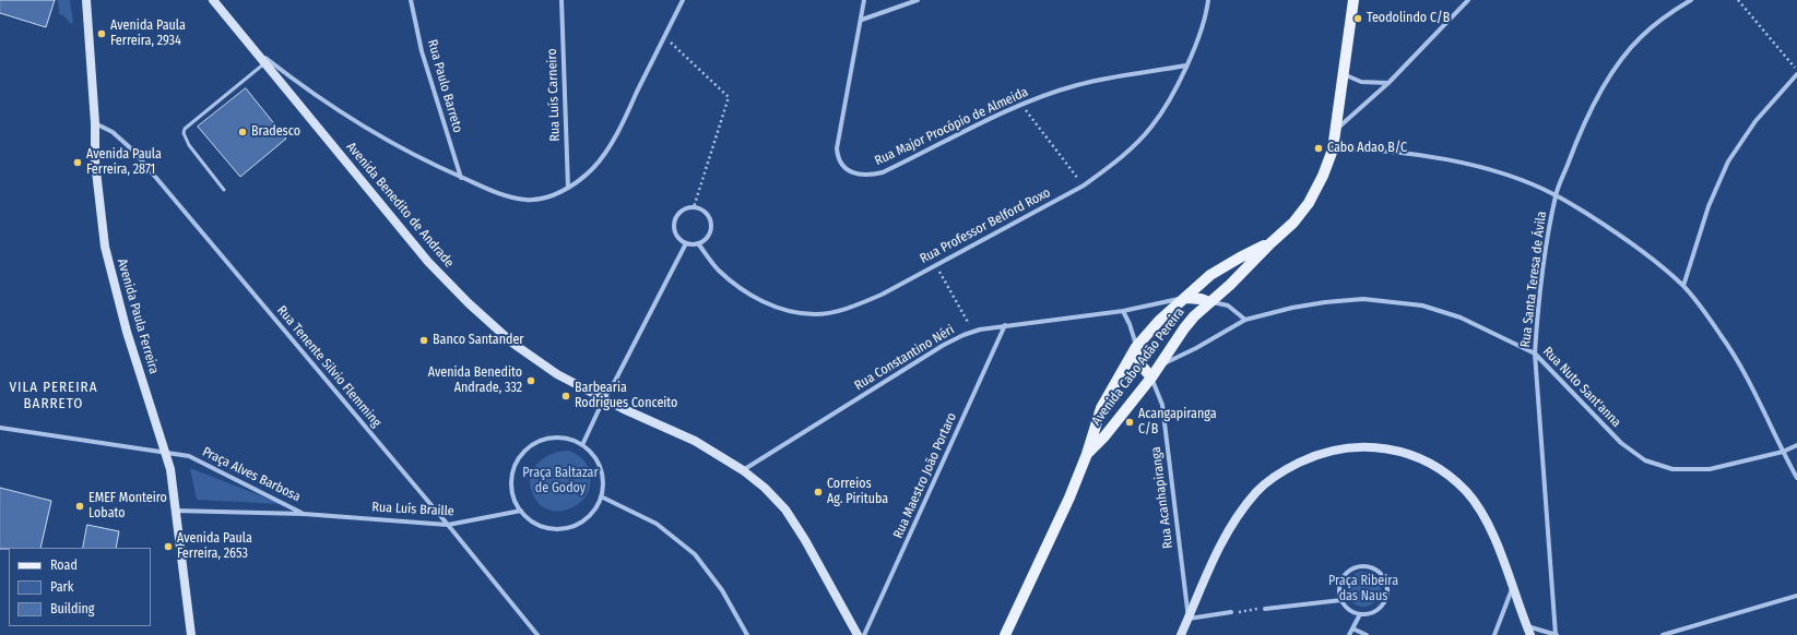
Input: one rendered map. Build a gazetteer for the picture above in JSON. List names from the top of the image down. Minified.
{"streets":{"main road":["Avenida Benedito de Andrade","Avenida Paula Ferreira","Avenida Cabo Adão Pereira"],"street":["Rua Paulo Barreto","Rua Luís Carneiro","Rua Major Procópio de Almeida","Rua Professor Belford Roxo","Rua Santa Teresa de Ávila","Rua Constantino Néri","Rua Tenente Silvio Flemming","Rua Nuto Sant'anna","Praça Alves Barbosa","Rua Maestro João Portaro","Rua Acanhapiranga","Rua Luís Braille"]},"crossings":[["Rua Major Procópio de Almeida","Rua Professor Belford Roxo"],["Avenida Benedito de Andrade","Rua Constantino Néri"],["Rua Santa Teresa de Ávila","Rua Nuto Sant'anna"],["Avenida Paula Ferreira","Rua Tenente Silvio Flemming"],["Avenida Paula Ferreira","Praça Alves Barbosa"],["Rua Constantino Néri","Avenida Cabo Adão Pereira"],["Rua Constantino Néri","Rua Maestro João Portaro"],["Rua Tenente Silvio Flemming","Rua Luís Braille"],["Avenida Cabo Adão Pereira","Rua Nuto Sant'anna"],["Avenida Cabo Adão Pereira","Rua Acanhapiranga"],["Praça Alves Barbosa","Rua Luís Braille"]],"districts":["VILA PEREIRA BARRETO"],"parks":["Praça Baltazar de Godoy","Praça Ribeira das Naus"],"places":["Teodolindo C/B","Avenida Paula Ferreira, 2934","Bradesco","Cabo Adao B/C","Avenida Paula Ferreira, 2871","Banco Santander","Avenida Benedito Andrade, 332","Barbearia Rodrigues Conceito","Acangapiranga C/B","Correios Ag. Pirituba","EMEF Monteiro Lobato","Avenida Paula Ferreira, 2653"],"legend":["Road","Park","Building"]}
